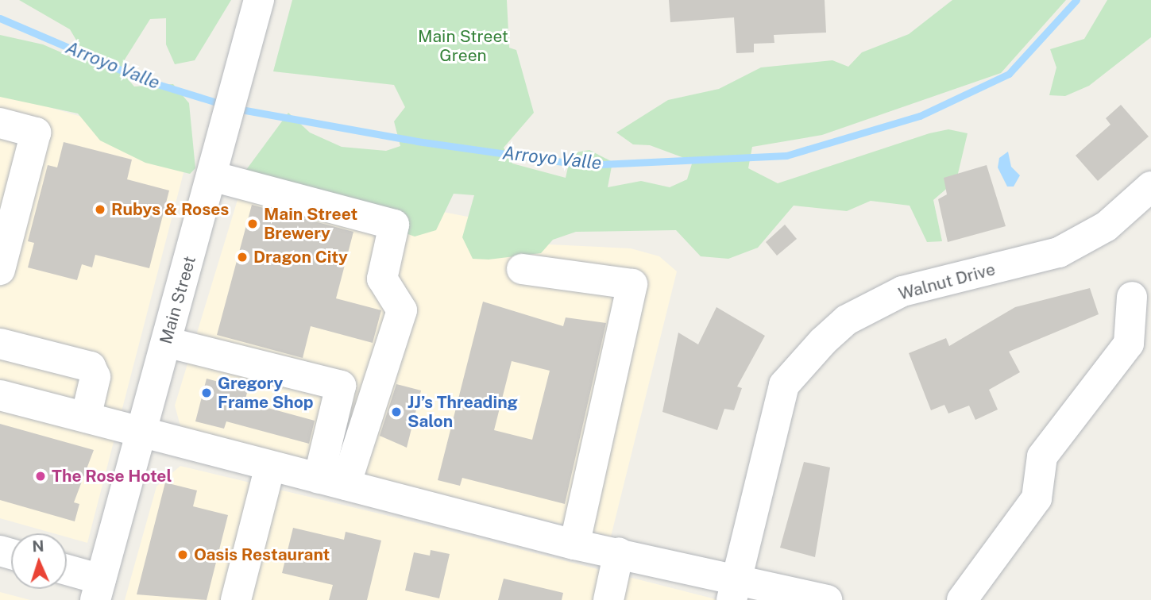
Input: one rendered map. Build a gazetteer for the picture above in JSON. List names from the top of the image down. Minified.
{"streets":{"street":["Walnut Drive","Main Street"]},"water":["Arroyo Valle"],"parks":["Main Street Green"],"places":["Rubys & Roses","Main Street Brewery","Dragon City","Gregory Frame Shop","JJ’s Threading Salon","The Rose Hotel","Oasis Restaurant"],"north":"top"}
